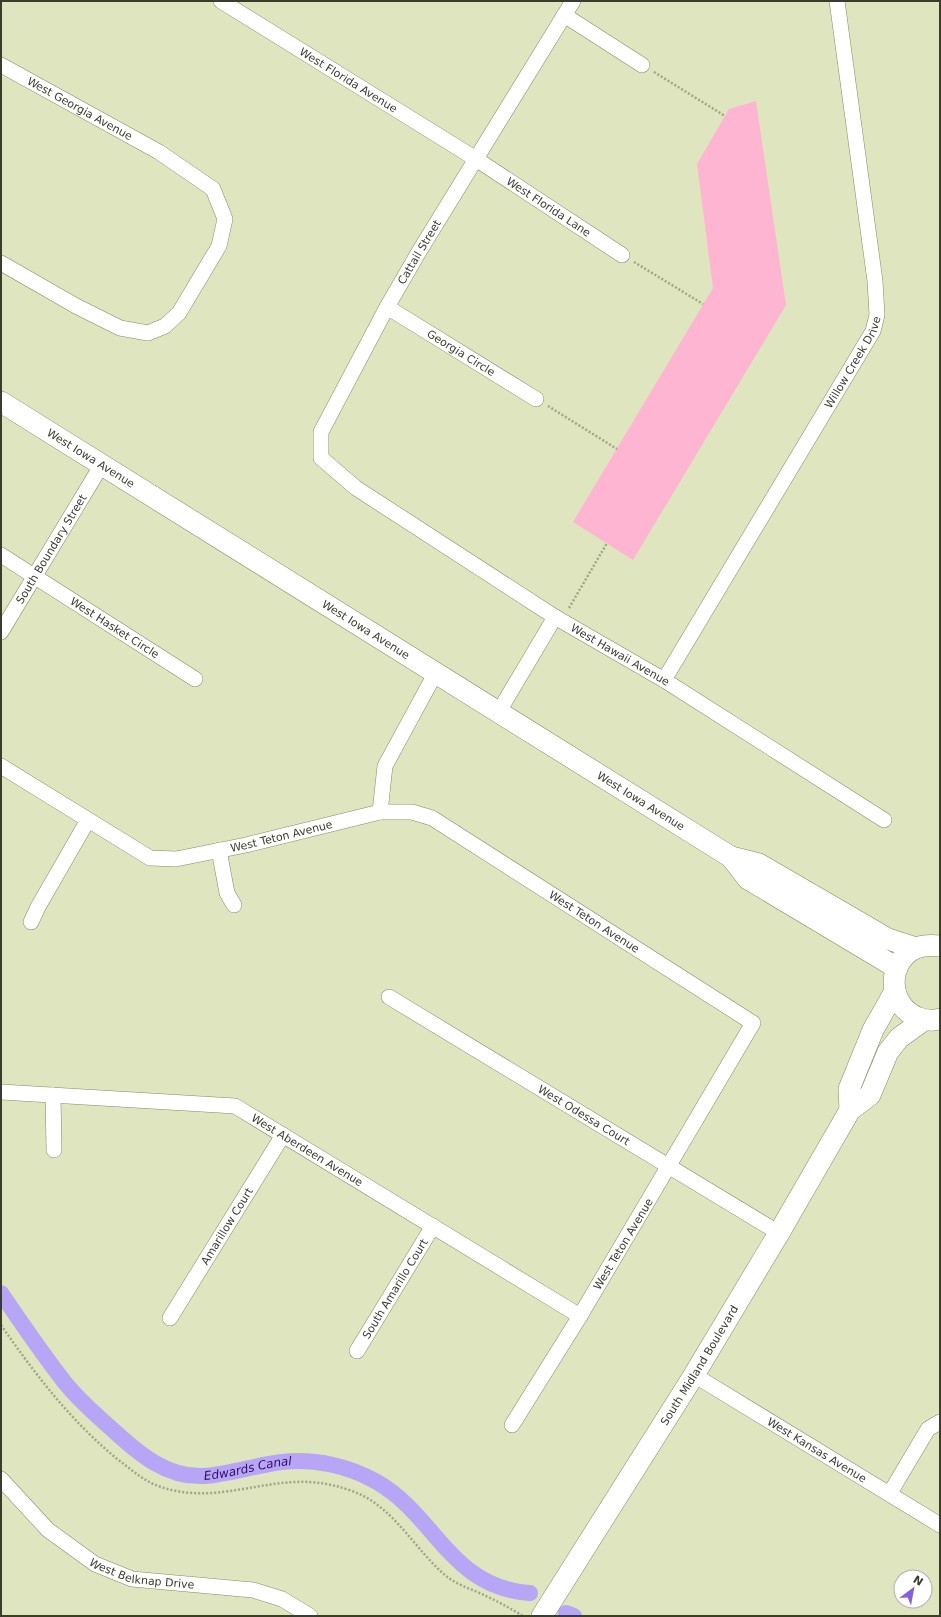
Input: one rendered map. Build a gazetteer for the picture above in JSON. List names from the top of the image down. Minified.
{"streets":{"street":["West Florida Avenue","West Georgia Avenue","West Florida Lane","Cattail Street","Georgia Circle","Willow Creek Drive","West Iowa Avenue","South Boundary Street","West Hasket Circle","West Hawaii Avenue","West Teton Avenue","West Odessa Court","West Aberdeen Avenue","Amarillow Court","South Amarillo Court","South Midland Boulevard","West Kansas Avenue","West Belknap Drive"]},"crossings":[["West Florida Avenue","West Florida Lane"],["West Florida Avenue","Cattail Street"],["West Florida Lane","Cattail Street"],["Cattail Street","Georgia Circle"],["Cattail Street","West Hawaii Avenue"],["Willow Creek Drive","West Hawaii Avenue"],["West Iowa Avenue","South Boundary Street"],["South Boundary Street","West Hasket Circle"],["West Teton Avenue","West Odessa Court"],["West Teton Avenue","West Aberdeen Avenue"],["West Odessa Court","South Midland Boulevard"],["West Aberdeen Avenue","Amarillow Court"],["West Aberdeen Avenue","South Amarillo Court"],["South Midland Boulevard","West Kansas Avenue"]],"water":["Edwards Canal"],"north":"top right"}
